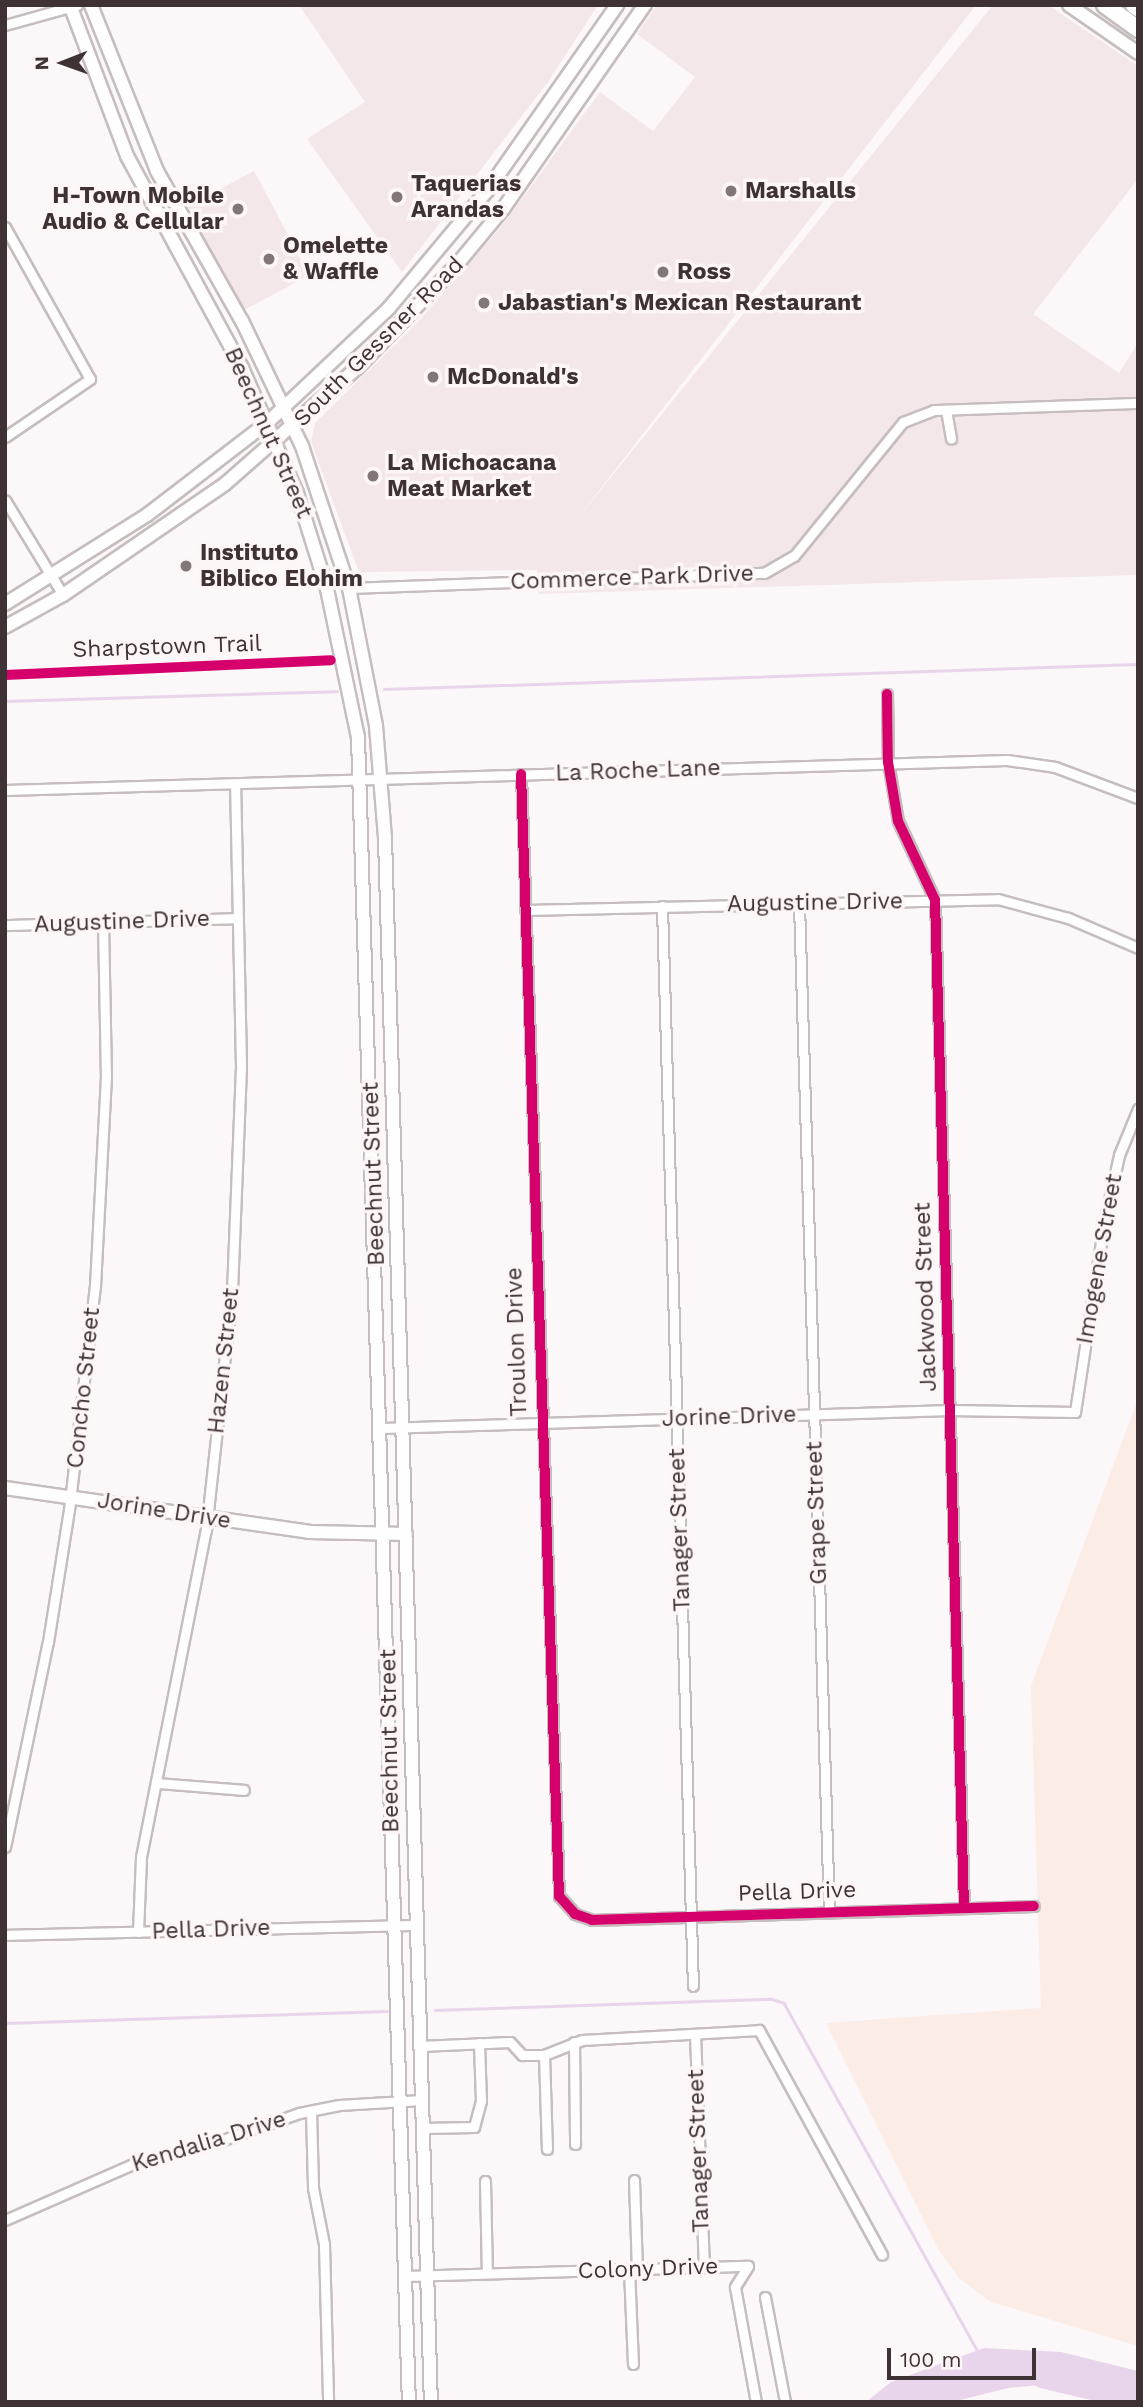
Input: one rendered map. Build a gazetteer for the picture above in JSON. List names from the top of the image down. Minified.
{"streets":{"main road":["South Gessner Road","Beechnut Street","Jorine Drive"],"street":["Commerce Park Drive","La Roche Lane","Augustine Drive","Imogene Street","Jackwood Street","Troulon Drive","Hazen Street","Concho Street","Grape Street","Tanager Street","Pella Drive","Kendalia Drive","Colony Drive"],"cycle path":["Sharpstown Trail"]},"crossings":[["South Gessner Road","Beechnut Street"],["Beechnut Street","Commerce Park Drive"],["Beechnut Street","La Roche Lane"],["Beechnut Street","Jorine Drive"],["Beechnut Street","Pella Drive"],["Beechnut Street","Kendalia Drive"],["Beechnut Street","Colony Drive"],["La Roche Lane","Jackwood Street"],["La Roche Lane","Troulon Drive"],["La Roche Lane","Hazen Street"],["Augustine Drive","Jackwood Street"],["Augustine Drive","Troulon Drive"],["Augustine Drive","Hazen Street"],["Augustine Drive","Concho Street"],["Augustine Drive","Grape Street"],["Augustine Drive","Tanager Street"],["Imogene Street","Jorine Drive"],["Jackwood Street","Jorine Drive"],["Jackwood Street","Pella Drive"],["Troulon Drive","Jorine Drive"],["Troulon Drive","Pella Drive"],["Hazen Street","Jorine Drive"],["Hazen Street","Pella Drive"],["Concho Street","Jorine Drive"],["Jorine Drive","Grape Street"],["Jorine Drive","Tanager Street"],["Grape Street","Pella Drive"],["Tanager Street","Pella Drive"],["Tanager Street","Colony Drive"]],"places":["Marshalls","Taquerias Arandas","H-Town Mobile Audio & Cellular","Omelette & Waffle","Ross","Jabastian's Mexican Restaurant","McDonald's","La Michoacana Meat Market","Instituto Biblico Elohim"],"scale_bar":"100 m","north":"left"}
